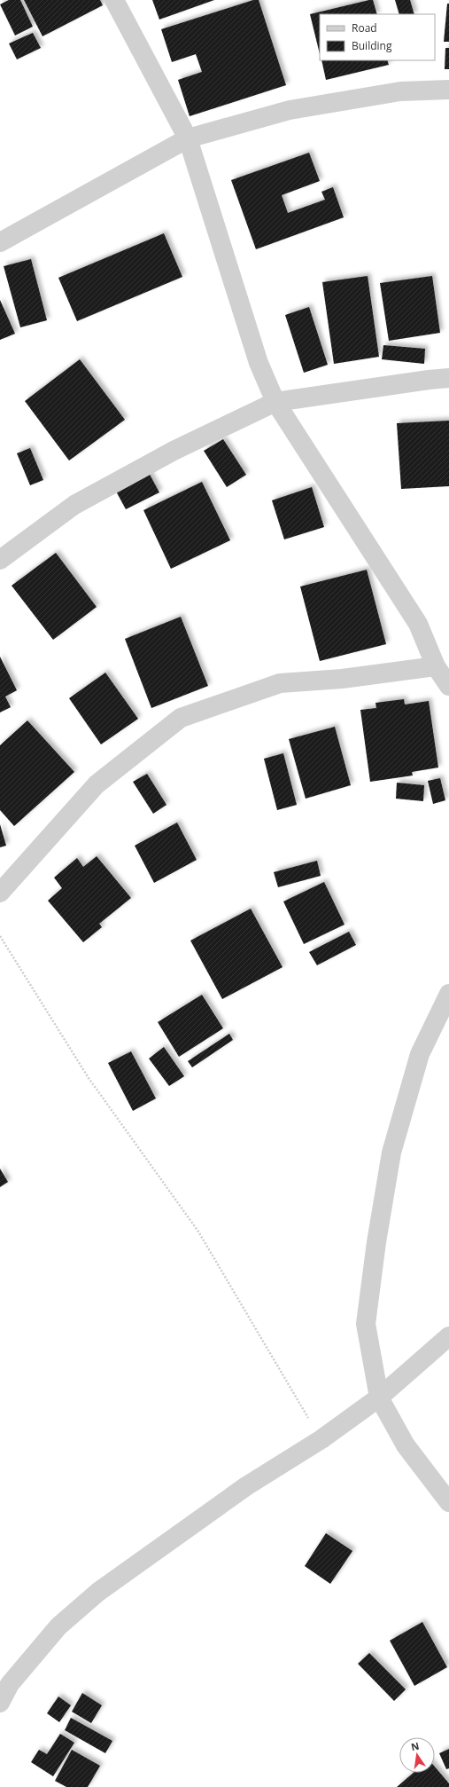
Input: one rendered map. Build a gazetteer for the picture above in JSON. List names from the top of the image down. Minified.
{"legend":["Road","Building"],"north":"top"}
